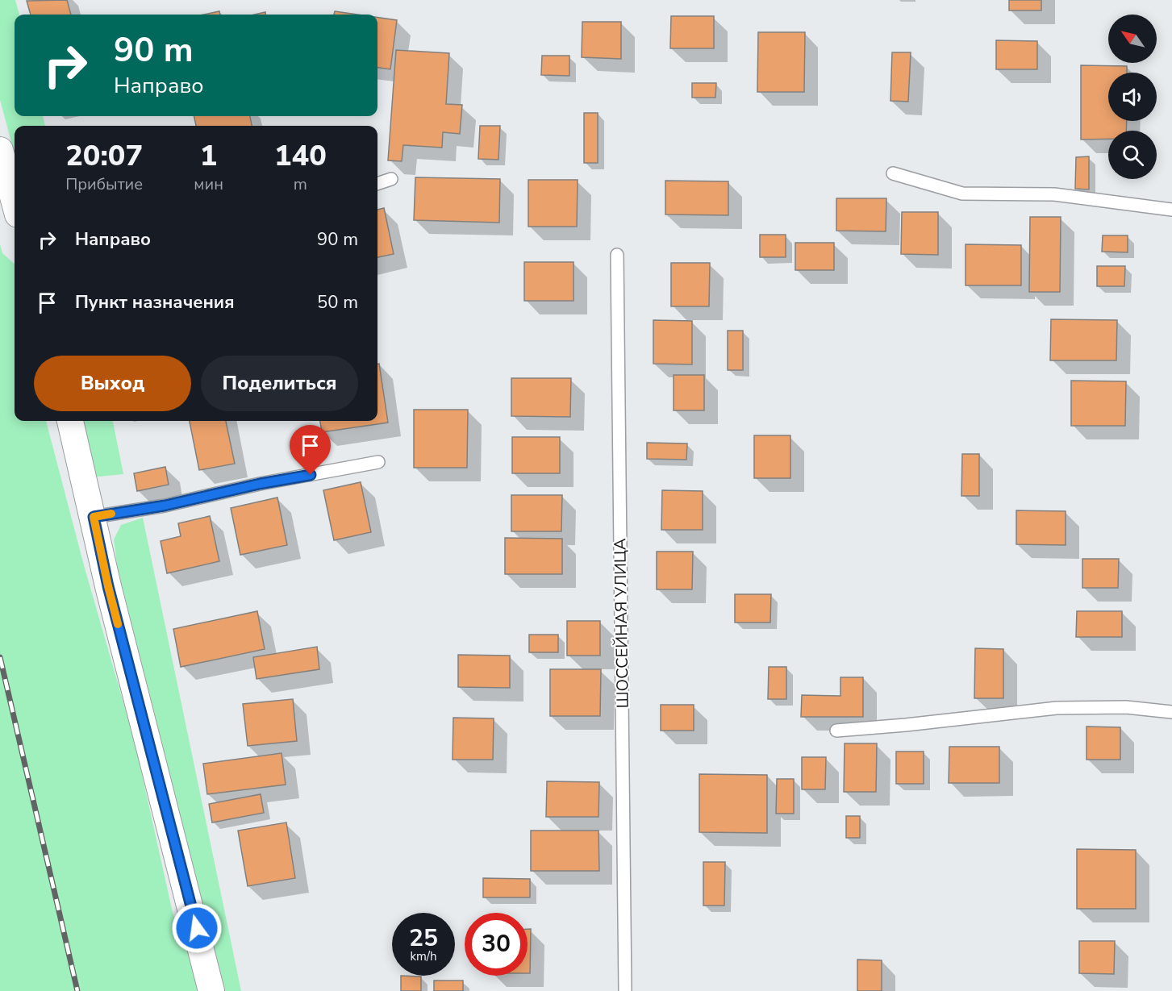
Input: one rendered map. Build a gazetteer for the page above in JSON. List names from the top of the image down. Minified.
{"streets":{"lane":["ШОССЕЙНАЯ УЛИЦА"]},"north":"top left","page":{"turn":["90 m","Направо"],"eta":["20:07","Прибытие","1","мин","140","m"],"list":[{"name":"Направо","value":"90 m"},{"name":"Пункт назначения","value":"50 m"}],"buttons":["Выход","Поделиться"],"speed":"25 km/h","limit":"30"}}
